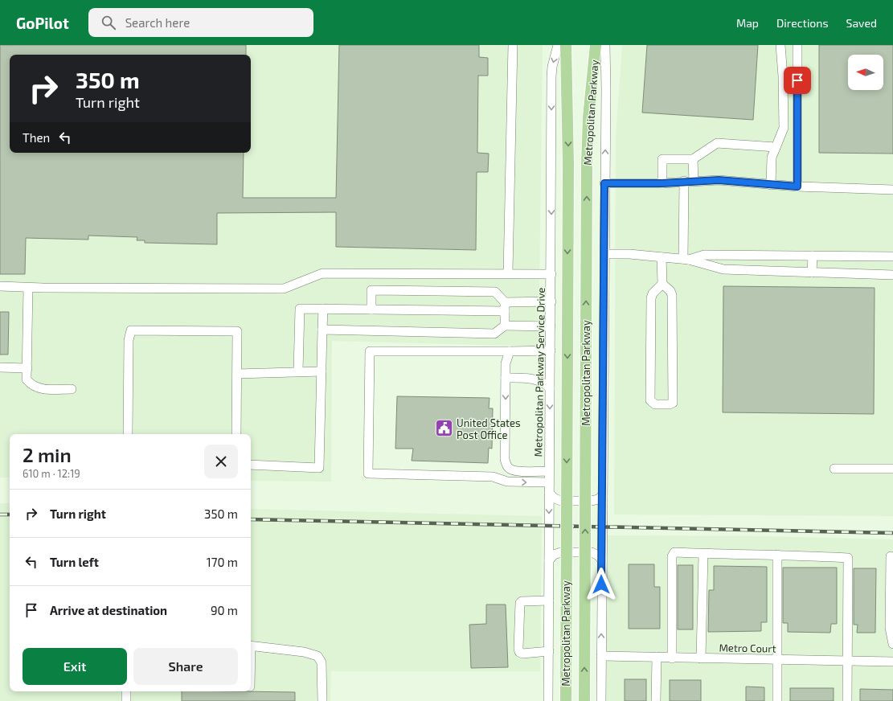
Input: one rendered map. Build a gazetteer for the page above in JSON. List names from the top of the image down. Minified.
{"streets":{"main road":["Metropolitan Parkway"],"street":["Metropolitan Parkway Service Drive","Metro Court"]},"places":{"public building":["United States Post Office"]},"north":"left","page":{"header":"GoPilot","search":"Search here","nav":["Map","Directions","Saved"],"turn":["350 m","Turn right"],"then":"Then","heading":["2 min","610 m · 12:19"],"list":[{"name":"Turn right","value":"350 m"},{"name":"Turn left","value":"170 m"},{"name":"Arrive at destination","value":"90 m"}],"buttons":["Exit","Share"]}}
